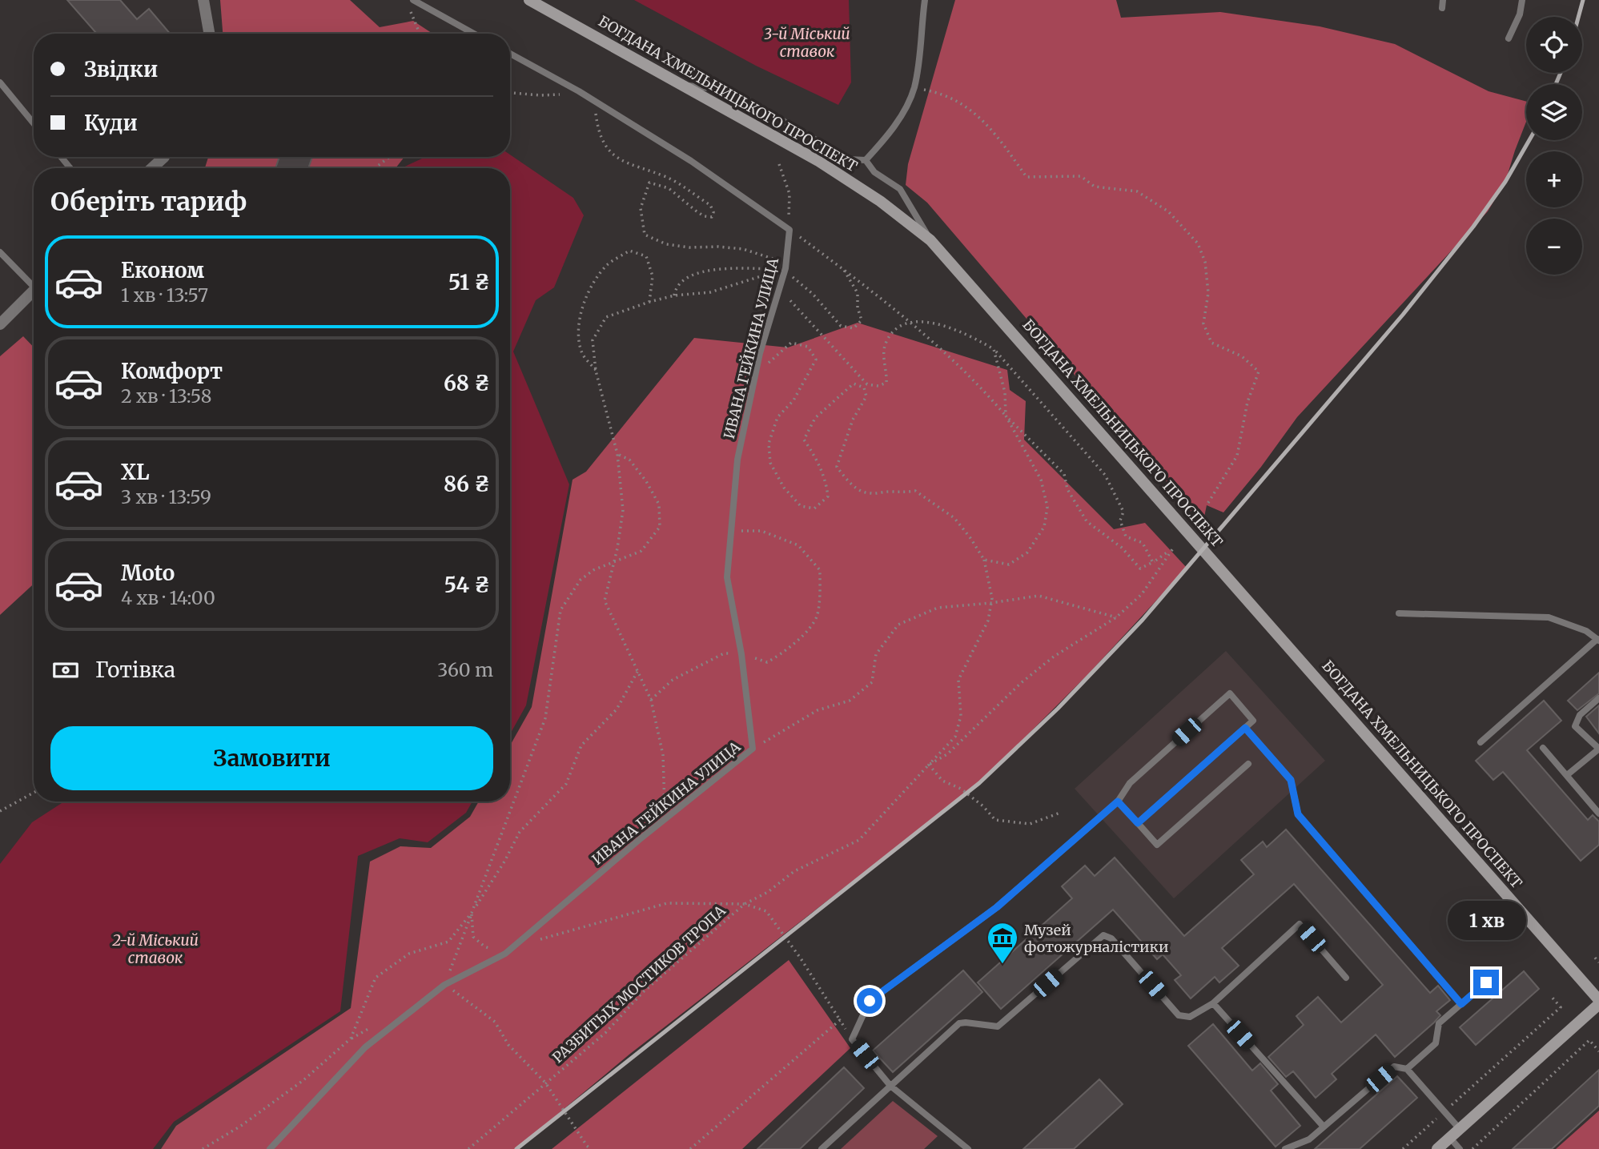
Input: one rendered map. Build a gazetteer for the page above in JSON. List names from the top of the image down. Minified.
{"streets":{"main road":["БОГДАНА ХМЕЛЬНИЦЬКОГО ПРОСПЕКТ"],"lane":["ИВАНА ГЕЙКИНА УЛИЦА"],"path":["РАЗБИТЫХ МОСТИКОВ ТРОПА"]},"water":["3-й Міський ставок","2-й Міський ставок"],"places":{"museum":["Музей фотожурналістики"]},"page":{"map_buttons":["+","−"],"banner":["Звідки","Куди"],"heading":"Оберіть тариф","list":[{"name":"Економ","note":"1 хв · 13:57","value":"51 ₴"},{"name":"Комфорт","note":"2 хв · 13:58","value":"68 ₴"},{"name":"XL","note":"3 хв · 13:59","value":"86 ₴"},{"name":"Moto","note":"4 хв · 14:00","value":"54 ₴"}],"pay":["Готівка","360 m"],"buttons":"Замовити","bubble":"1 хв"}}
